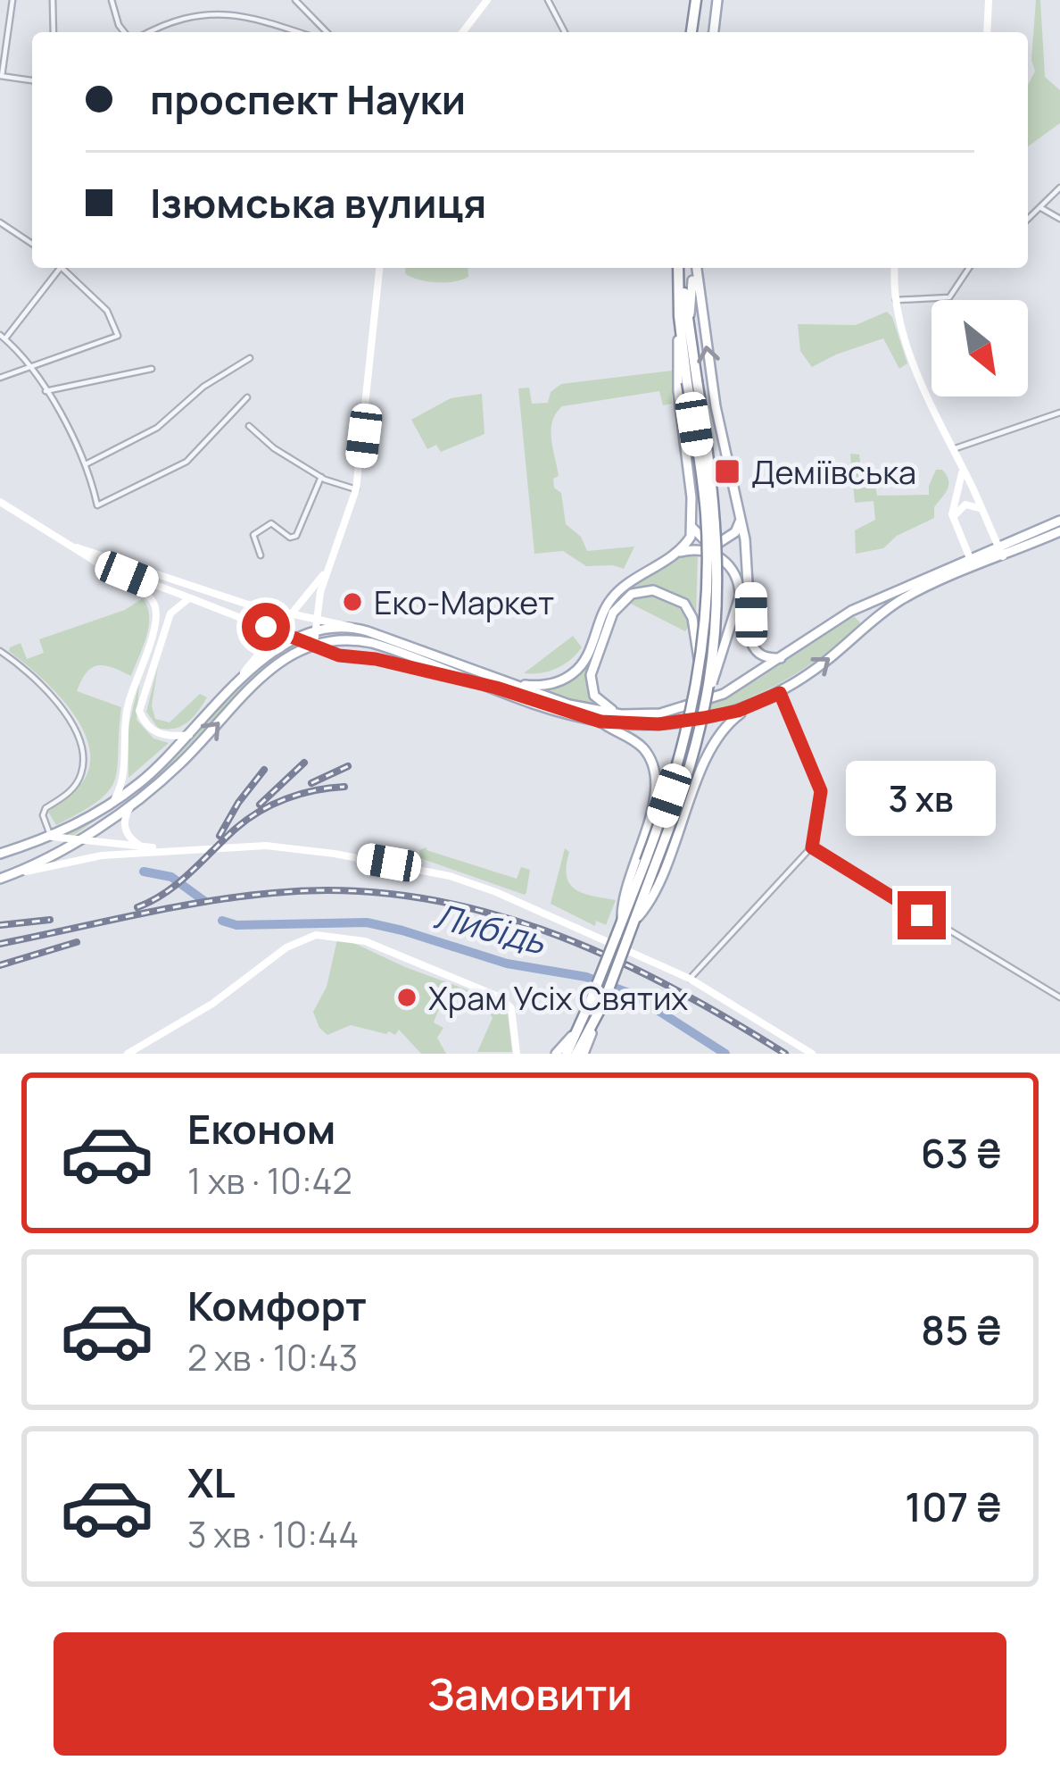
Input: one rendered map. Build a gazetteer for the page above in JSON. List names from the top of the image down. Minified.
{"water":["Либідь"],"places":{"transit":["Деміївська"],"other":["Еко-Маркет","Храм Усіх Святих"]},"north":"bottom right","page":{"banner":["проспект Науки","Ізюмська вулиця"],"bubble":"3 хв","list":[{"name":"Економ","note":"1 хв · 10:42","value":"63 ₴"},{"name":"Комфорт","note":"2 хв · 10:43","value":"85 ₴"},{"name":"XL","note":"3 хв · 10:44","value":"107 ₴"}],"buttons":"Замовити"}}
